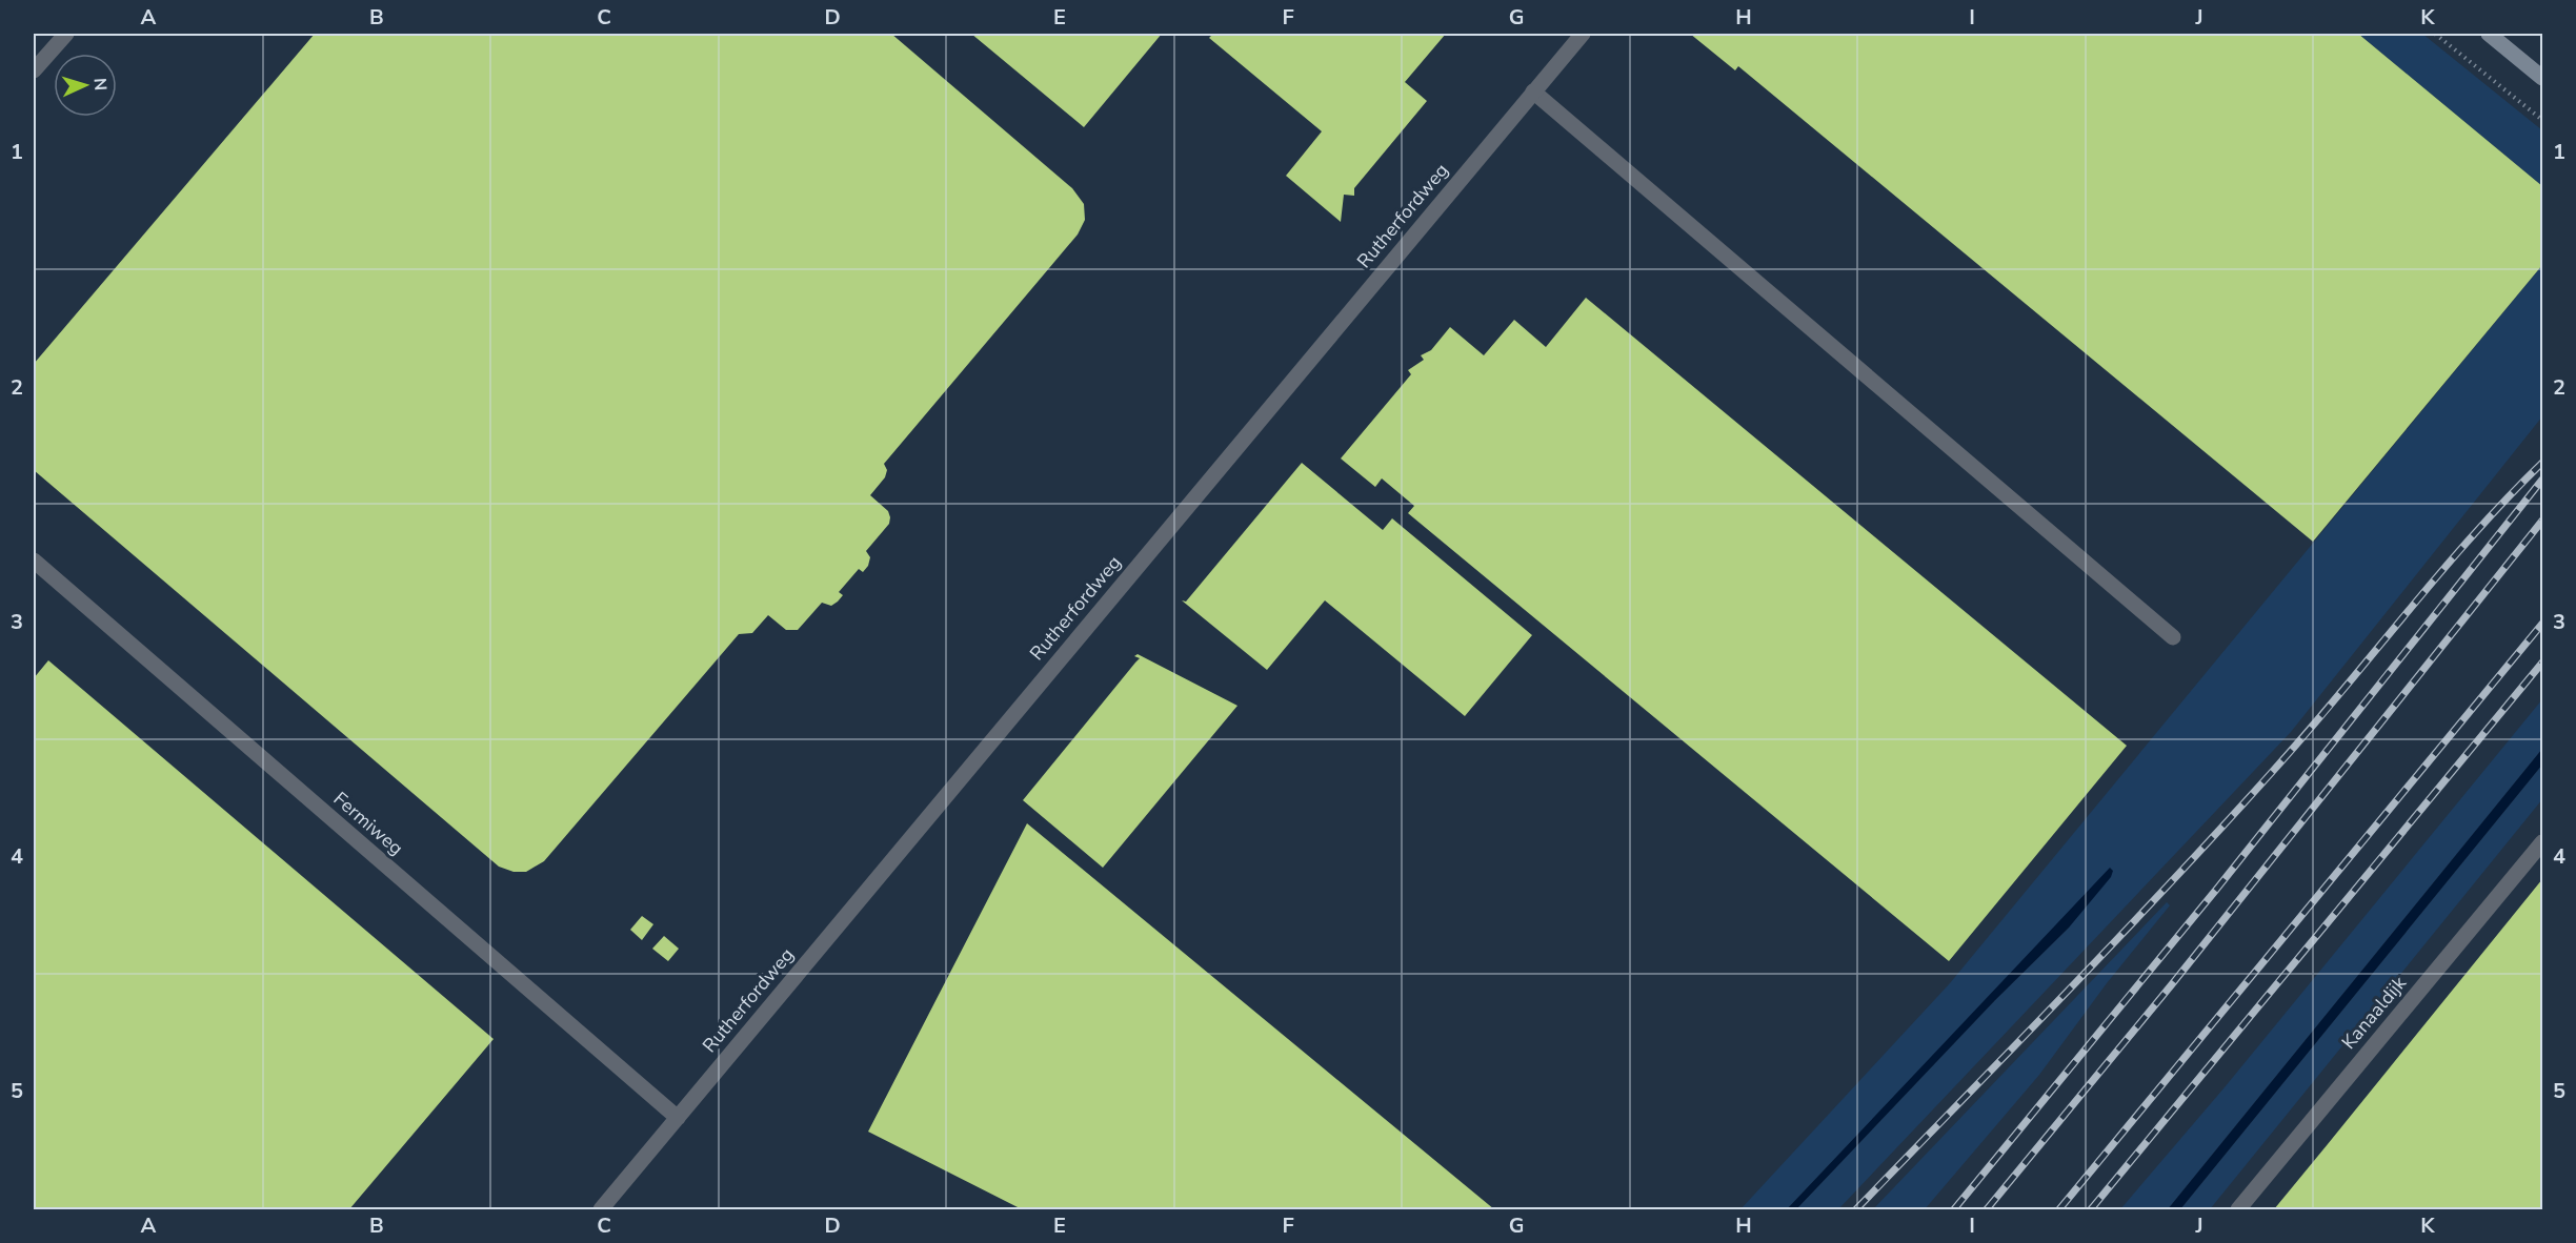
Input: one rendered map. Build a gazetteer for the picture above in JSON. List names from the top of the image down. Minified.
{"streets":{"street":["Rutherfordweg","Fermiweg","Kanaaldijk"]},"crossings":[["Rutherfordweg","Fermiweg"]],"north":"right","grid":{"columns":["A","B","C","D","E","F","G","H","I","J","K"],"rows":["1","2","3","4","5"]}}
